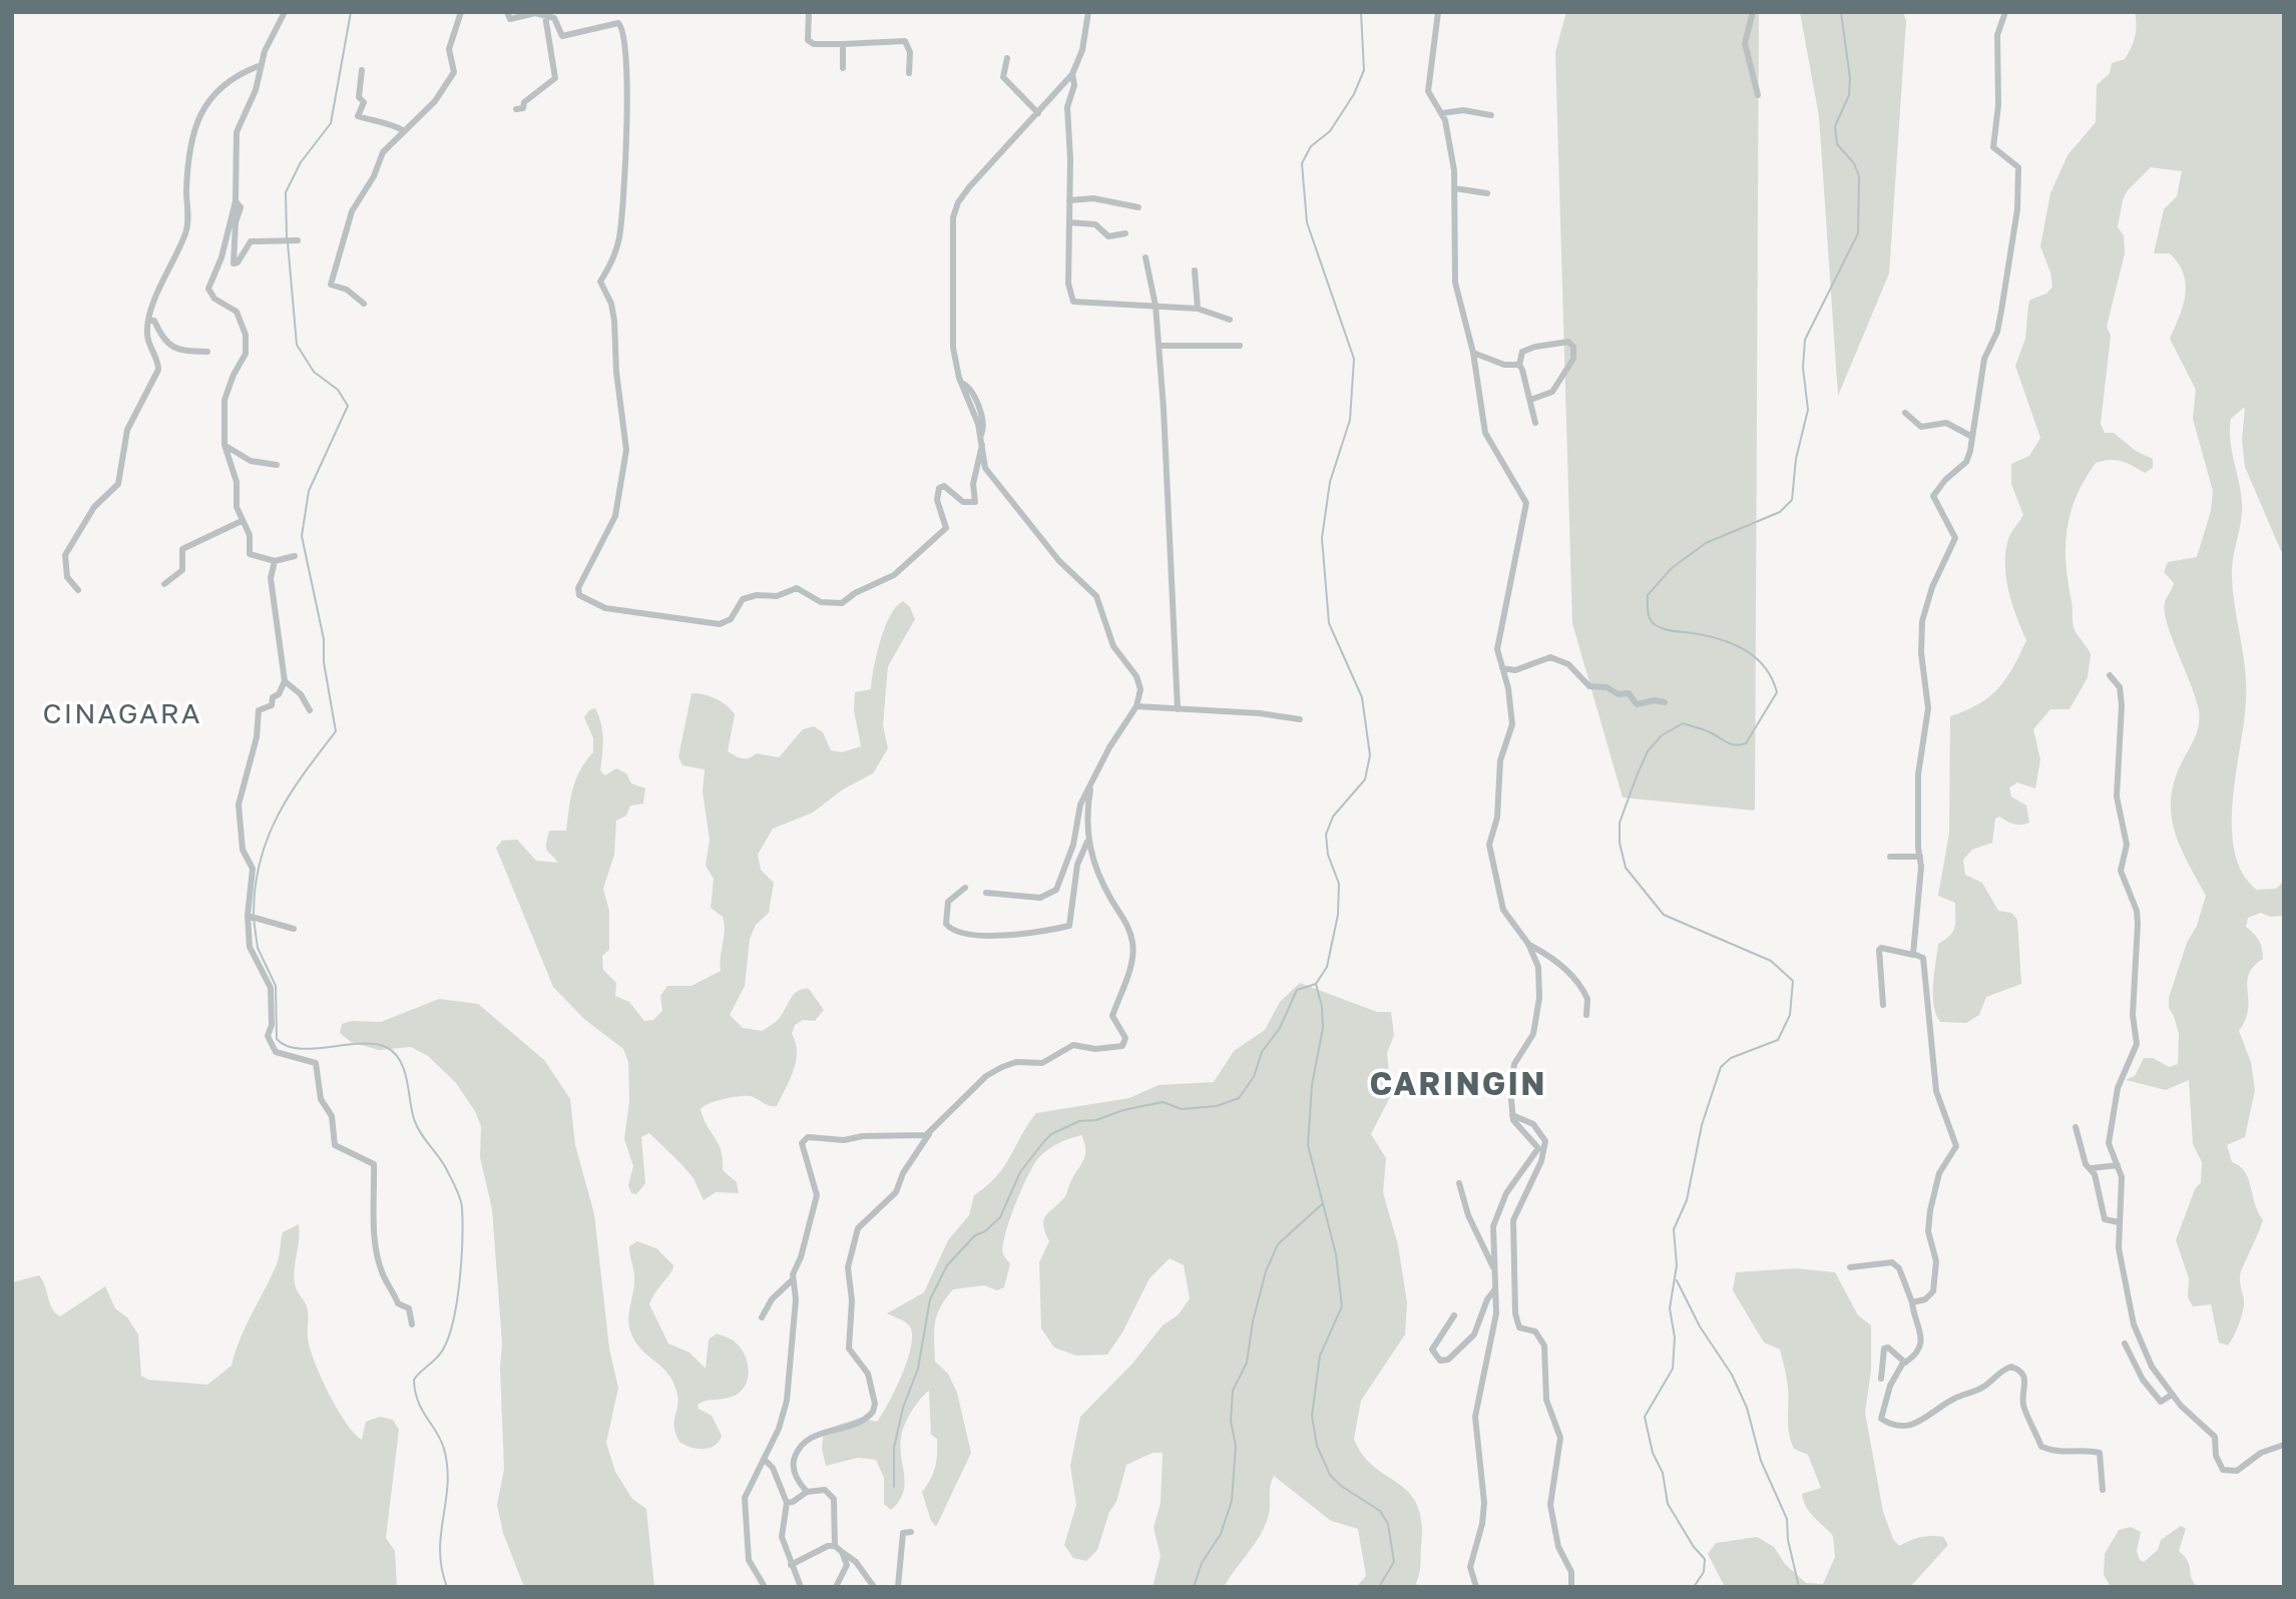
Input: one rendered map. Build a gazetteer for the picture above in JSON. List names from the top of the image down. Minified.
{"districts":["CINAGARA","CARINGIN"]}
